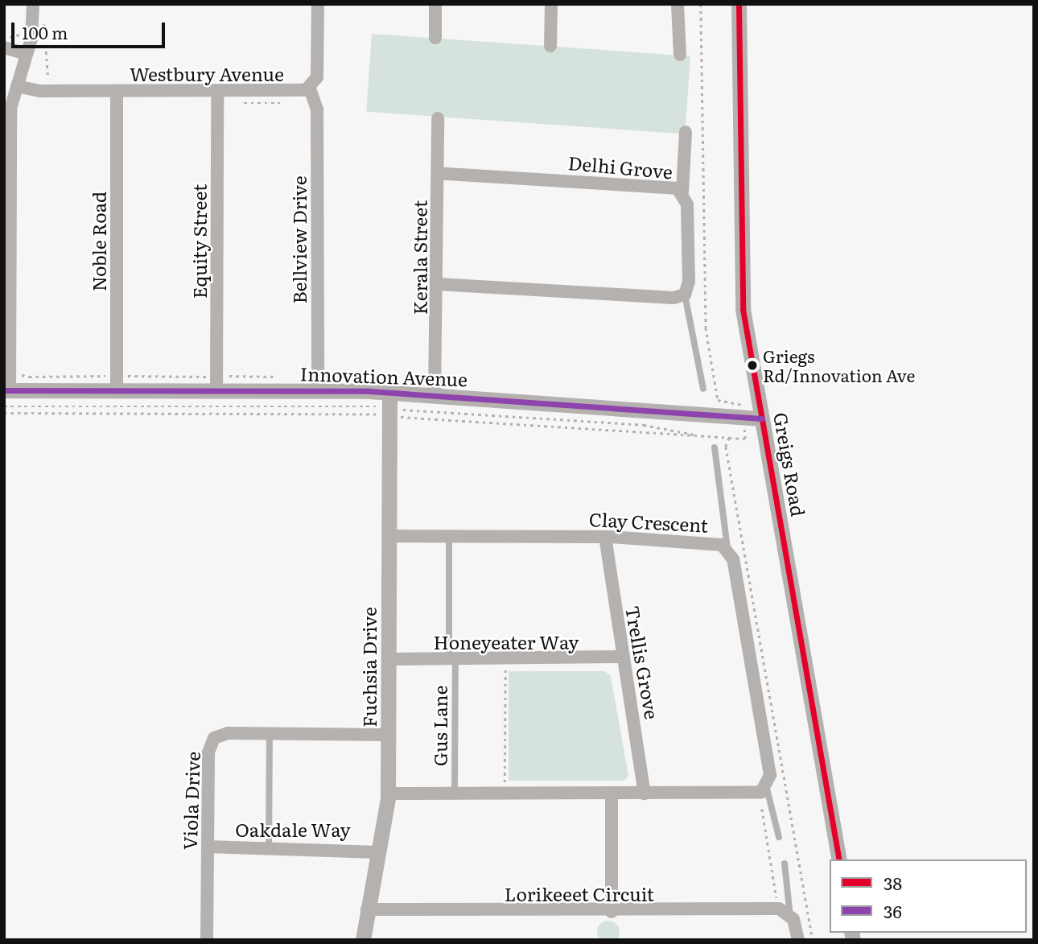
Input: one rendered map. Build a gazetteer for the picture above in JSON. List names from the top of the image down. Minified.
{"streets":{"street":["Westbury Avenue","Delhi Grove","Bellview Drive","Noble Road","Equity Street","Kerala Street","Innovation Avenue","Greigs Road","Clay Crescent","Honeyeater Way","Trellis Grove","Fuchsia Drive","Viola Drive","Oakdale Way","Lorikeeet Circuit"],"lane":["Gus Lane"]},"crossings":[["Westbury Avenue","Bellview Drive"],["Westbury Avenue","Noble Road"],["Westbury Avenue","Equity Street"],["Delhi Grove","Kerala Street"],["Bellview Drive","Innovation Avenue"],["Noble Road","Innovation Avenue"],["Equity Street","Innovation Avenue"],["Kerala Street","Innovation Avenue"],["Innovation Avenue","Greigs Road"],["Innovation Avenue","Fuchsia Drive"],["Clay Crescent","Trellis Grove"],["Clay Crescent","Fuchsia Drive"],["Clay Crescent","Gus Lane"],["Honeyeater Way","Trellis Grove"],["Honeyeater Way","Fuchsia Drive"],["Honeyeater Way","Gus Lane"],["Fuchsia Drive","Viola Drive"],["Fuchsia Drive","Oakdale Way"],["Fuchsia Drive","Lorikeeet Circuit"],["Viola Drive","Oakdale Way"]],"places":["Griegs Rd/Innovation Ave"],"lines":["transit line 38","transit line 36"],"legend":["38","36"],"scale_bar":"100 m"}
